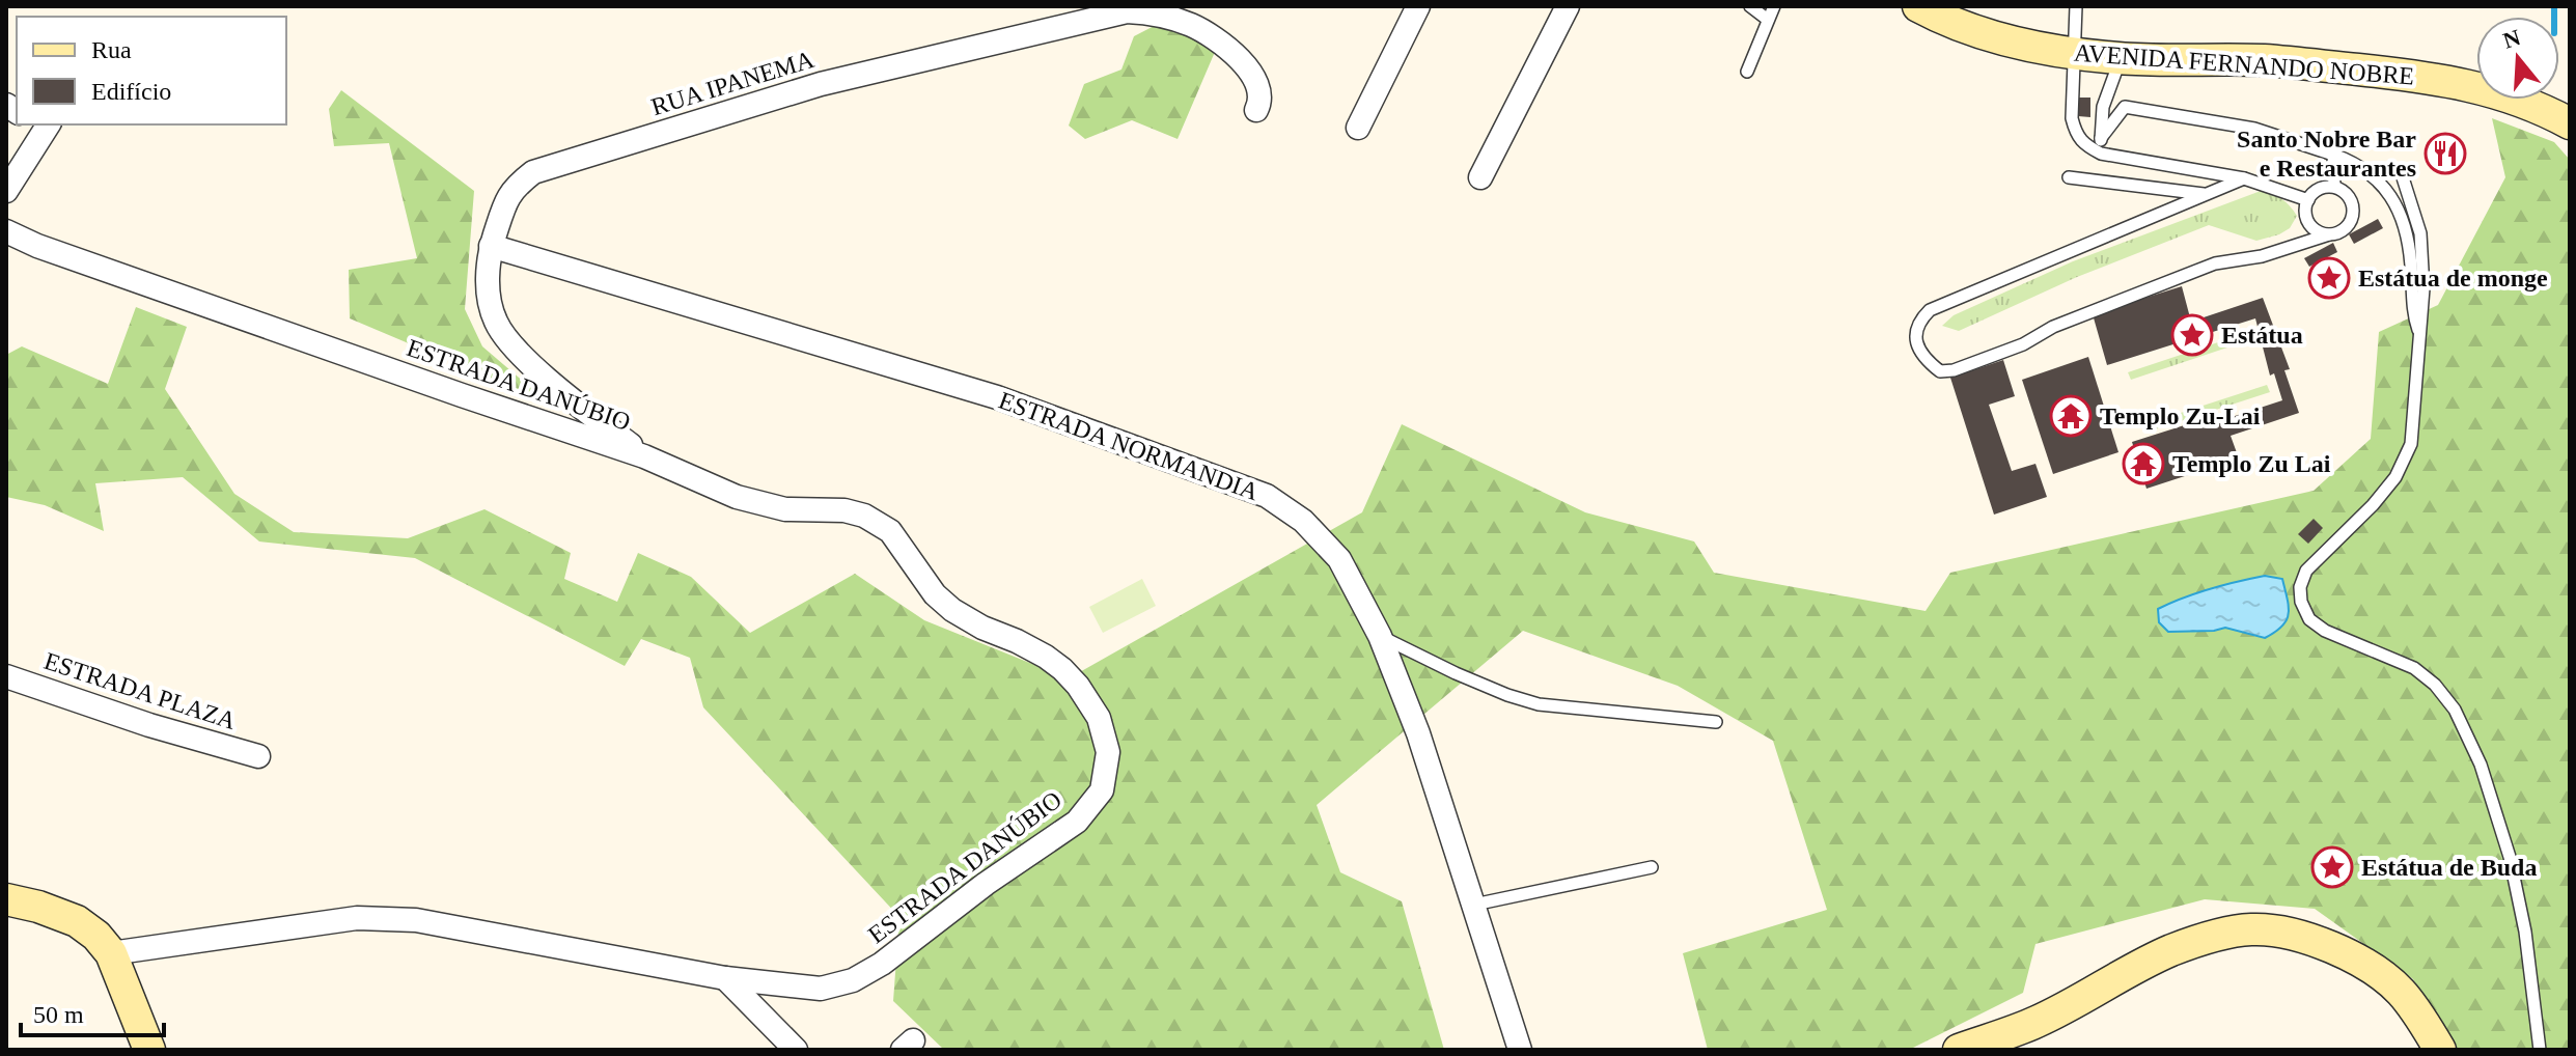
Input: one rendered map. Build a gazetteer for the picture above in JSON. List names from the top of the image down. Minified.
{"streets":{"street":["AVENIDA FERNANDO NOBRE","RUA IPANEMA","ESTRADA DANÚBIO","ESTRADA NORMANDIA","ESTRADA PLAZA"]},"crossings":[["RUA IPANEMA","ESTRADA DANÚBIO"],["RUA IPANEMA","ESTRADA NORMANDIA"]],"places":{"restaurant":["Santo Nobre Bar e Restaurantes"],"place":["Estátua de monge","Estátua","Estátua de Buda"],"temple":["Templo Zu-Lai","Templo Zu Lai"]},"legend":["Rua","Edifício"],"scale_bar":"50 m","north":"top"}
